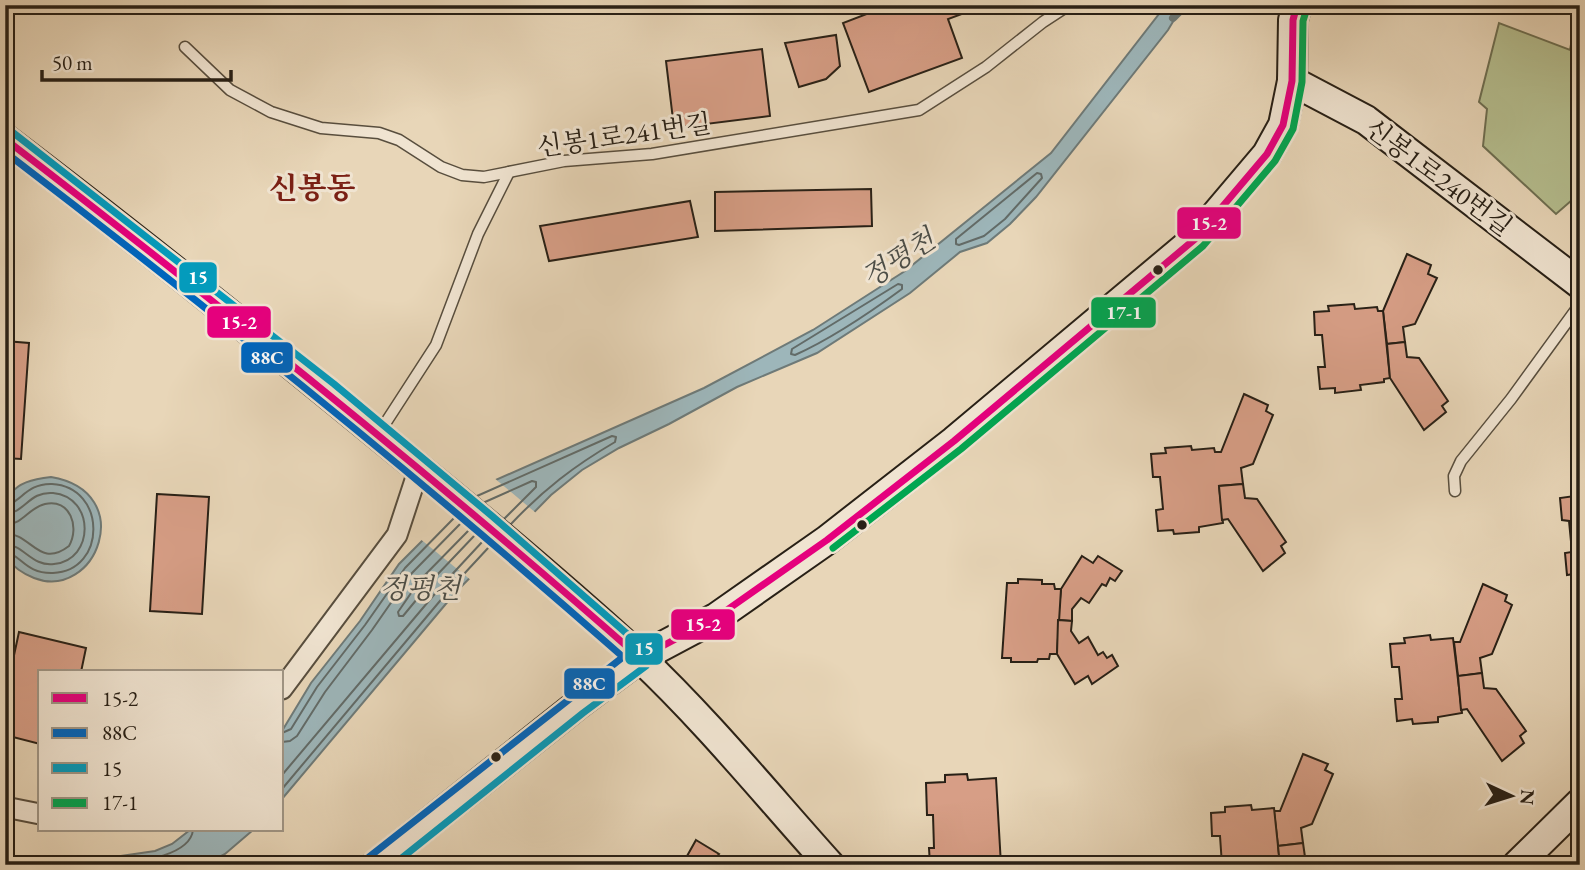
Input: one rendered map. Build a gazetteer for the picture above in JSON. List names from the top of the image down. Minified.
{"streets":{"street":["신봉1로240번길"],"lane":["신봉1로241번길"]},"districts":["신봉동"],"water":["정평천"],"lines":["transit line 15-2","transit line 17-1","transit line 15","transit line 88C"],"legend":["15-2","88C","15","17-1"],"scale_bar":"50 m","north":"right"}
